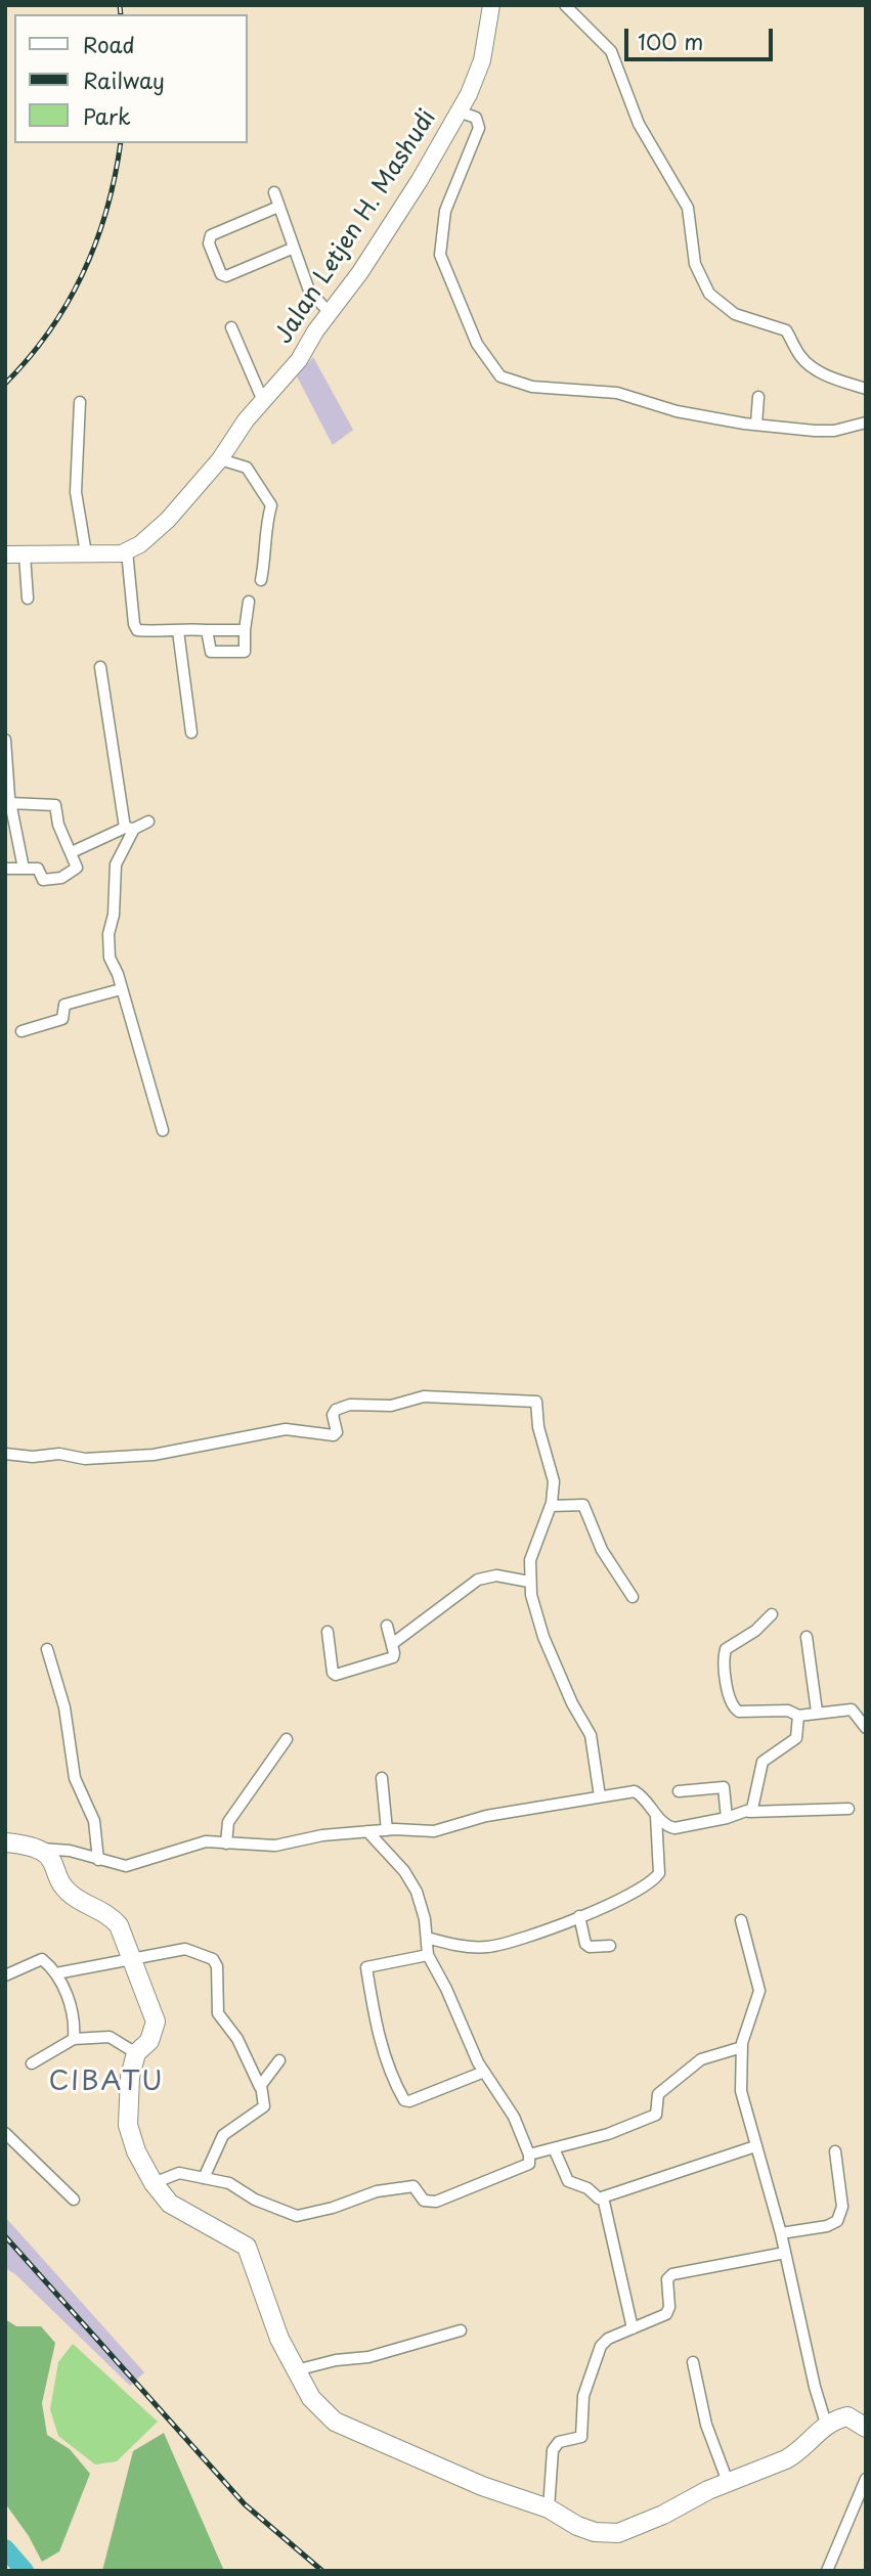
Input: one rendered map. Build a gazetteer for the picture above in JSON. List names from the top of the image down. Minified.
{"streets":{"main road":["Jalan Letjen H. Mashudi"]},"districts":["CIBATU"],"legend":["Road","Railway","Park"],"scale_bar":"100 m"}
